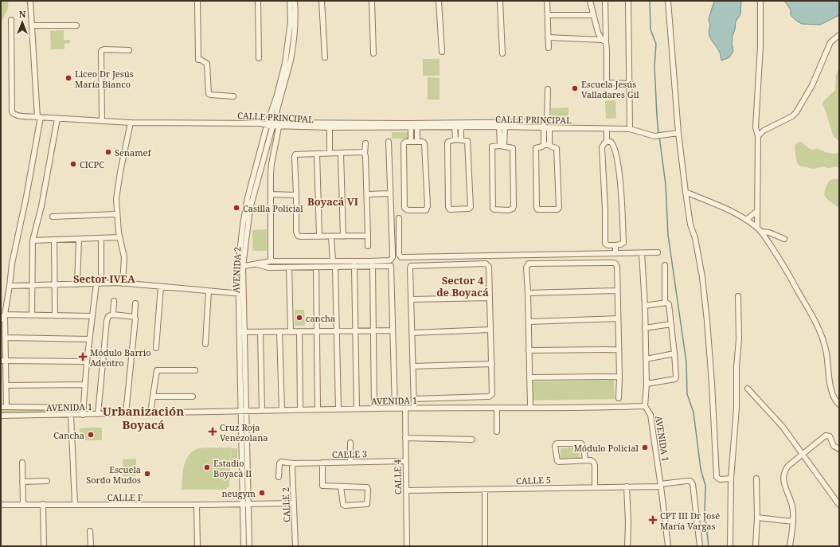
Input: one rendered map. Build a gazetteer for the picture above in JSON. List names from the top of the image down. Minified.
{"streets":{"street":["CALLE PRINCIPAL","AVENIDA 2","AVENIDA 1","CALLE 3","CALLE 4","CALLE 5","CALLE F","CALLE 2"]},"crossings":[["CALLE PRINCIPAL","AVENIDA 2"],["AVENIDA 2","AVENIDA 1"],["AVENIDA 2","CALLE F"],["AVENIDA 1","CALLE 4"],["AVENIDA 1","CALLE 5"],["CALLE 3","CALLE 4"],["CALLE 3","CALLE 2"],["CALLE 4","CALLE 5"],["CALLE F","CALLE 2"]],"districts":["Boyacá VI","Sector IVEA","Sector 4 de Boyacá","Urbanización Boyacá"],"places":{"other":["Liceo Dr Jesús María Bianco","Escuela Jesús Valladares Gil","Senamef","CICPC","Casilla Policial","cancha","Cancha","Módulo Policial","Estadio Boyacá II","Escuela Sordo Mudos","neugym"],"health":["Módulo Barrio Adentro","Cruz Roja Venezolana","CPT III Dr José María Vargas"]},"north":"top"}
